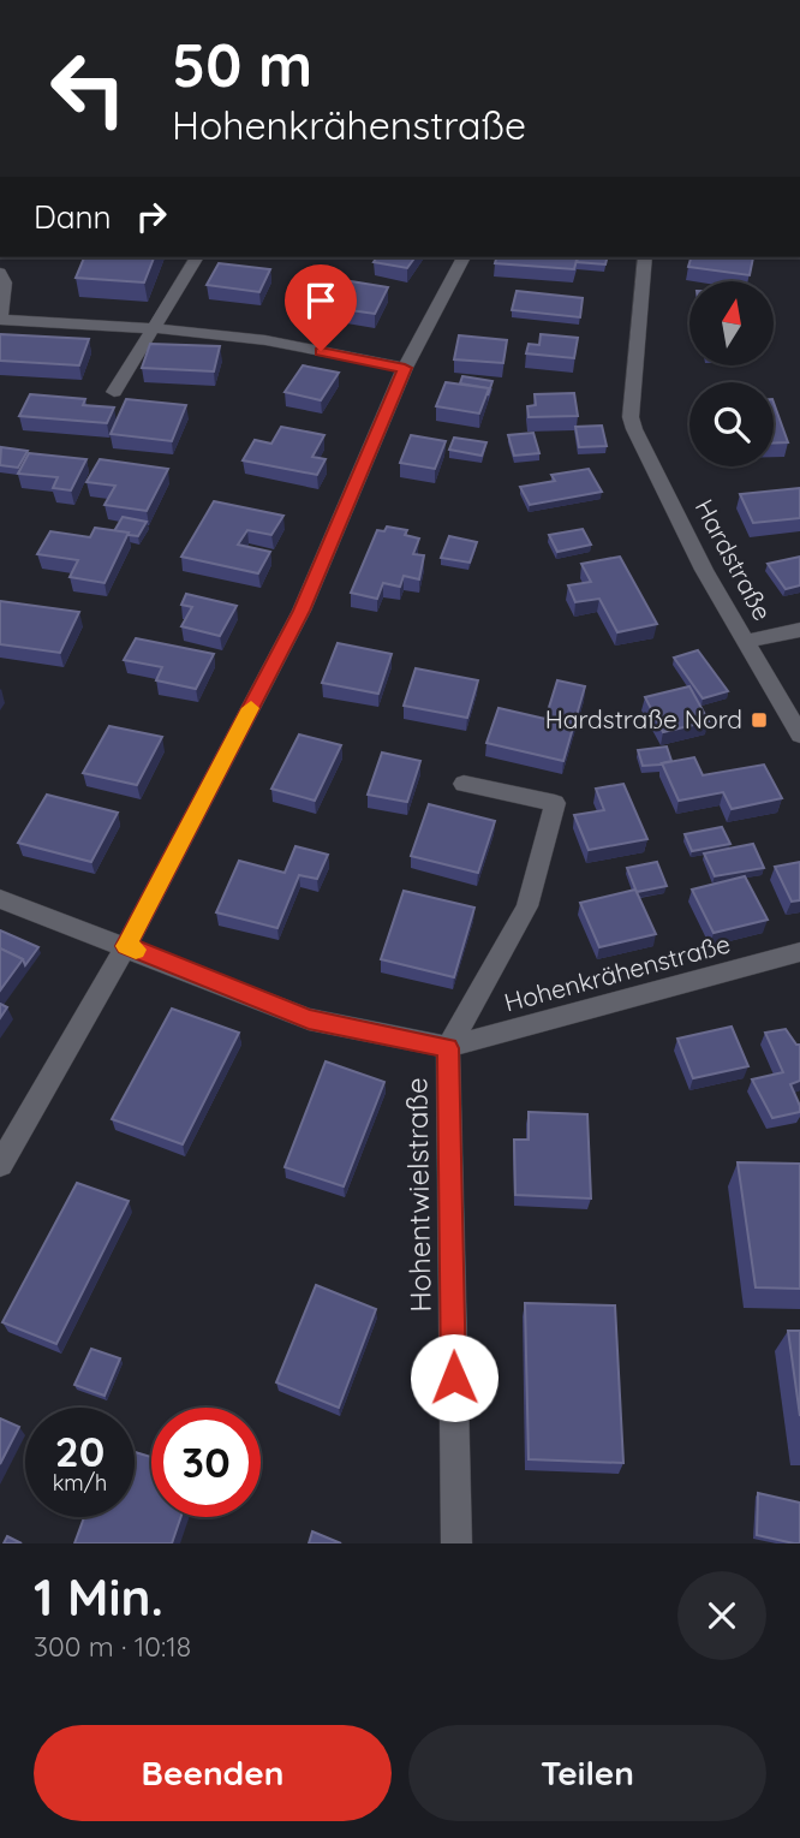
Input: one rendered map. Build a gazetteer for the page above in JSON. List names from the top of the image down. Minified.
{"streets":{"street":["Hardstraße","Hohenkrähenstraße","Hohentwielstraße"]},"crossings":[["Hohenkrähenstraße","Hohentwielstraße"]],"places":{"transit":["Hardstraße Nord"]},"north":"top","page":{"turn":["50 m","Hohenkrähenstraße"],"then":"Dann","speed":"20 km/h","limit":"30","heading":["1 Min.","300 m · 10:18"],"buttons":["Beenden","Teilen"]}}
